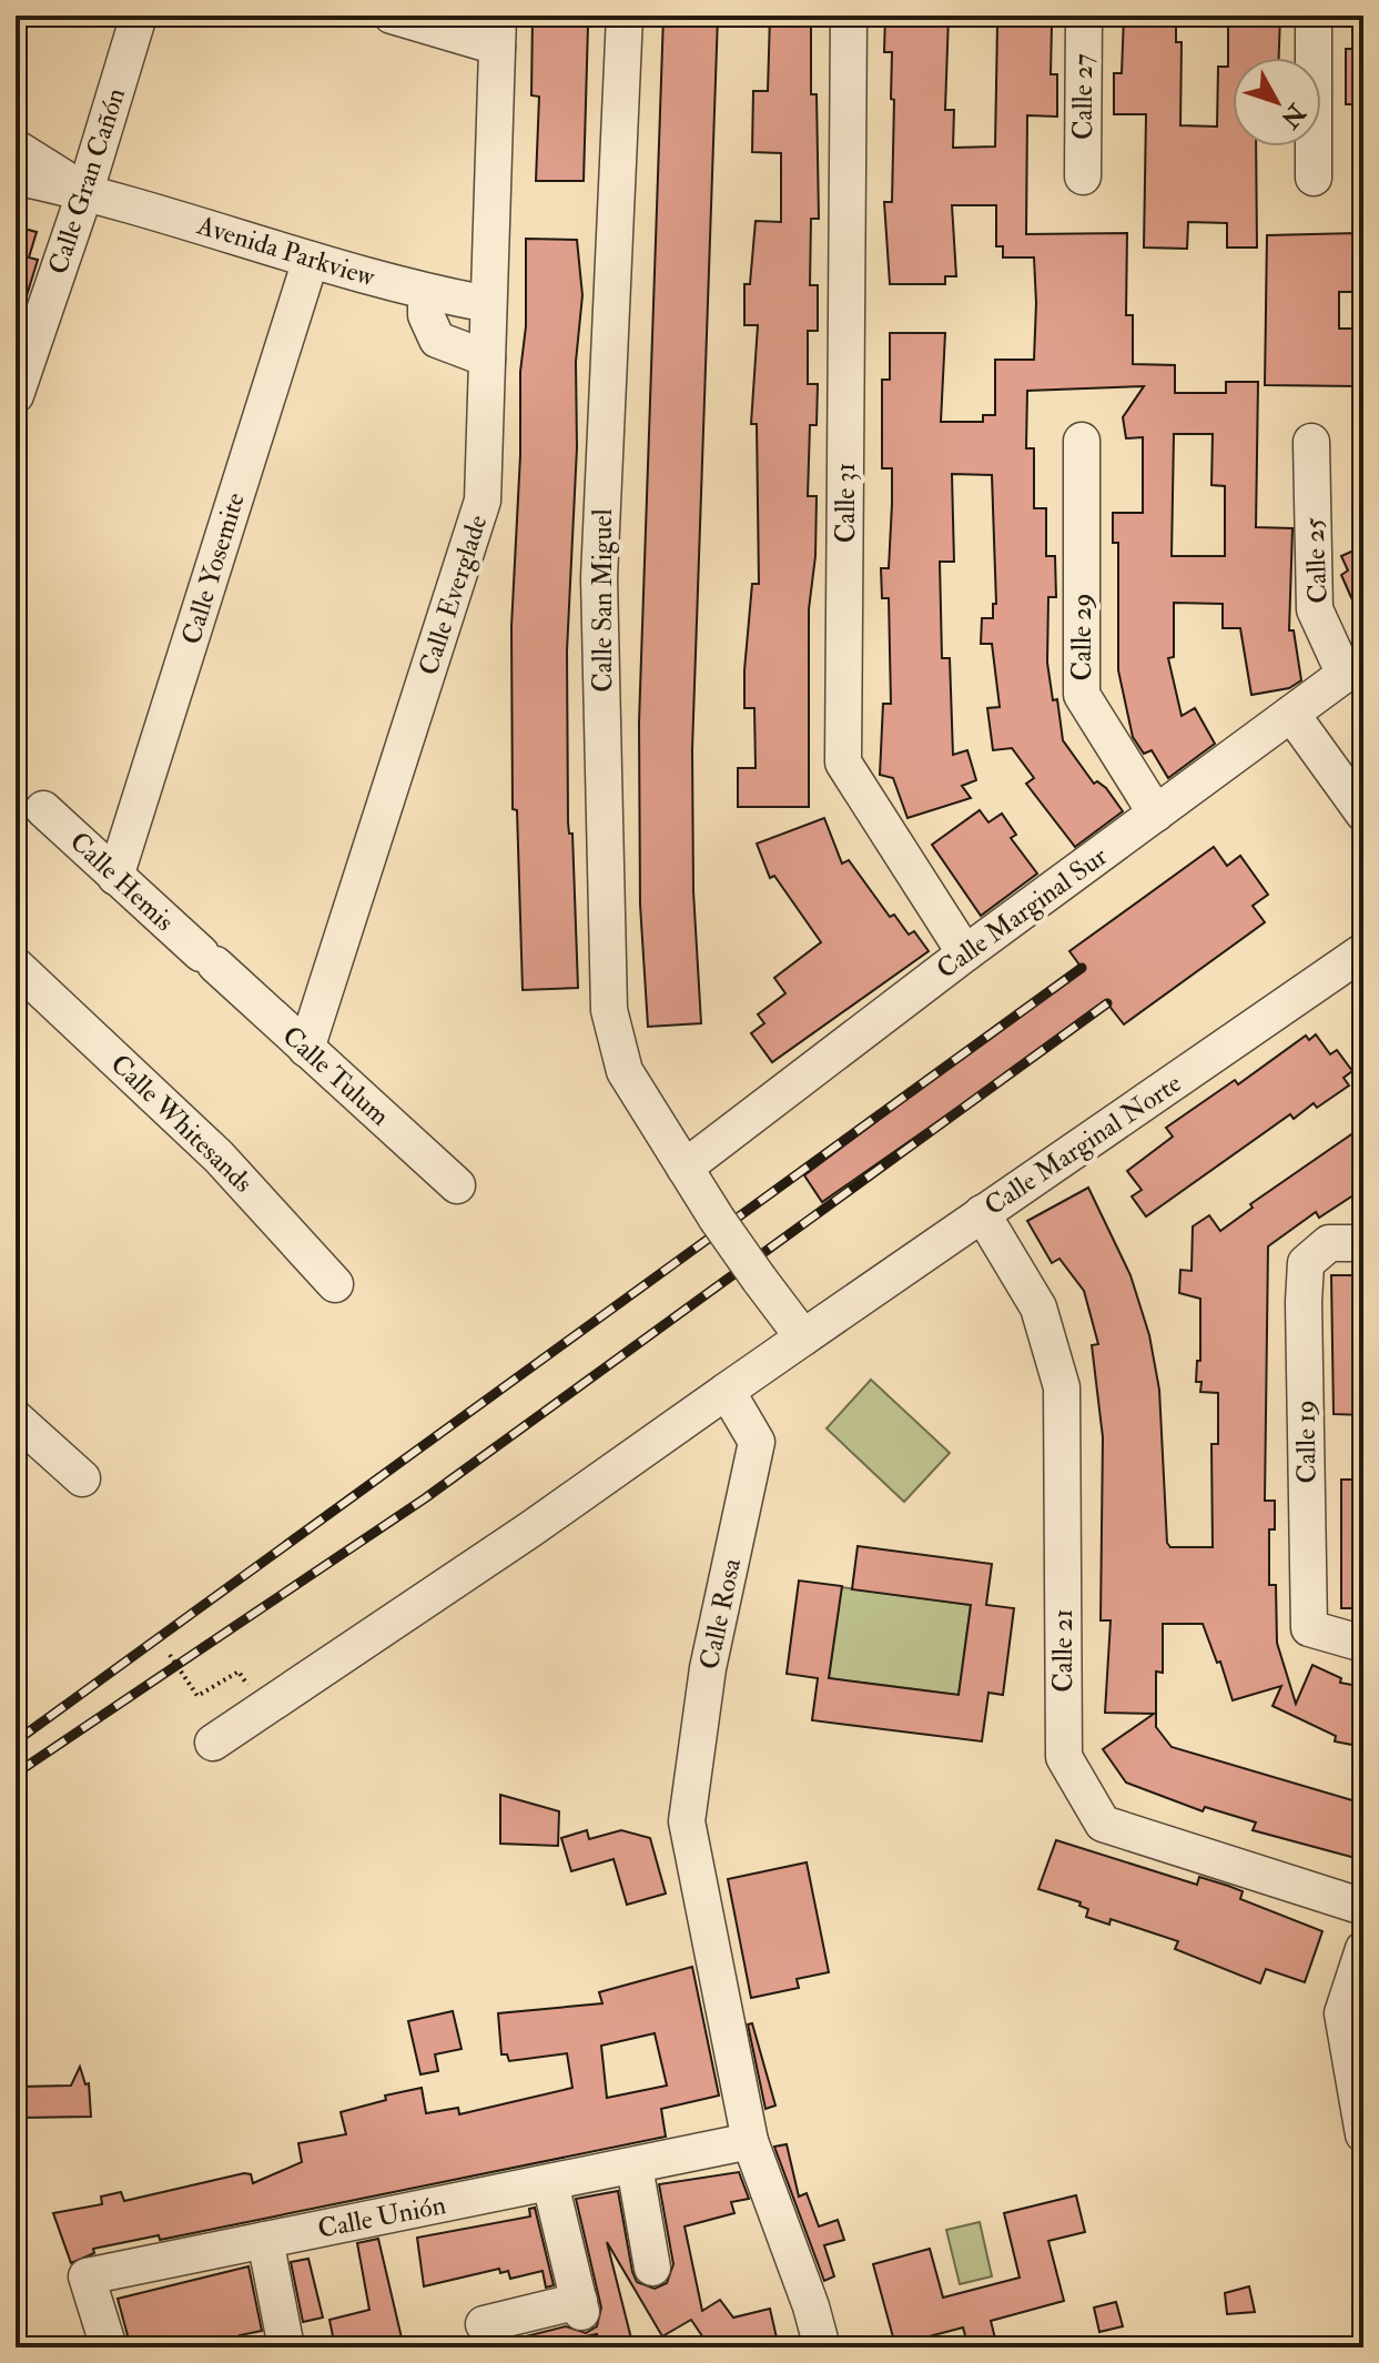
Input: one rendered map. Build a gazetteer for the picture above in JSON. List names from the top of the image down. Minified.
{"streets":{"street":["Calle 27","Calle Gran Cañón","Avenida Parkview","Calle 31","Calle 25","Calle Yosemite","Calle Everglade","Calle San Miguel","Calle 29","Calle Hemis","Calle Marginal Sur","Calle Tulum","Calle Whitesands","Calle Marginal Norte","Calle 19","Calle Rosa","Calle 21","Calle Unión"]},"crossings":[["Calle Gran Cañón","Avenida Parkview"],["Avenida Parkview","Calle Yosemite"],["Avenida Parkview","Calle Everglade"],["Calle 31","Calle Marginal Sur"],["Calle 25","Calle Marginal Sur"],["Calle Yosemite","Calle Hemis"],["Calle Everglade","Calle Tulum"],["Calle San Miguel","Calle Marginal Sur"],["Calle 29","Calle Marginal Sur"],["Calle Hemis","Calle Tulum"],["Calle Marginal Norte","Calle 21"],["Calle Rosa","Calle Unión"]],"north":"bottom right"}
